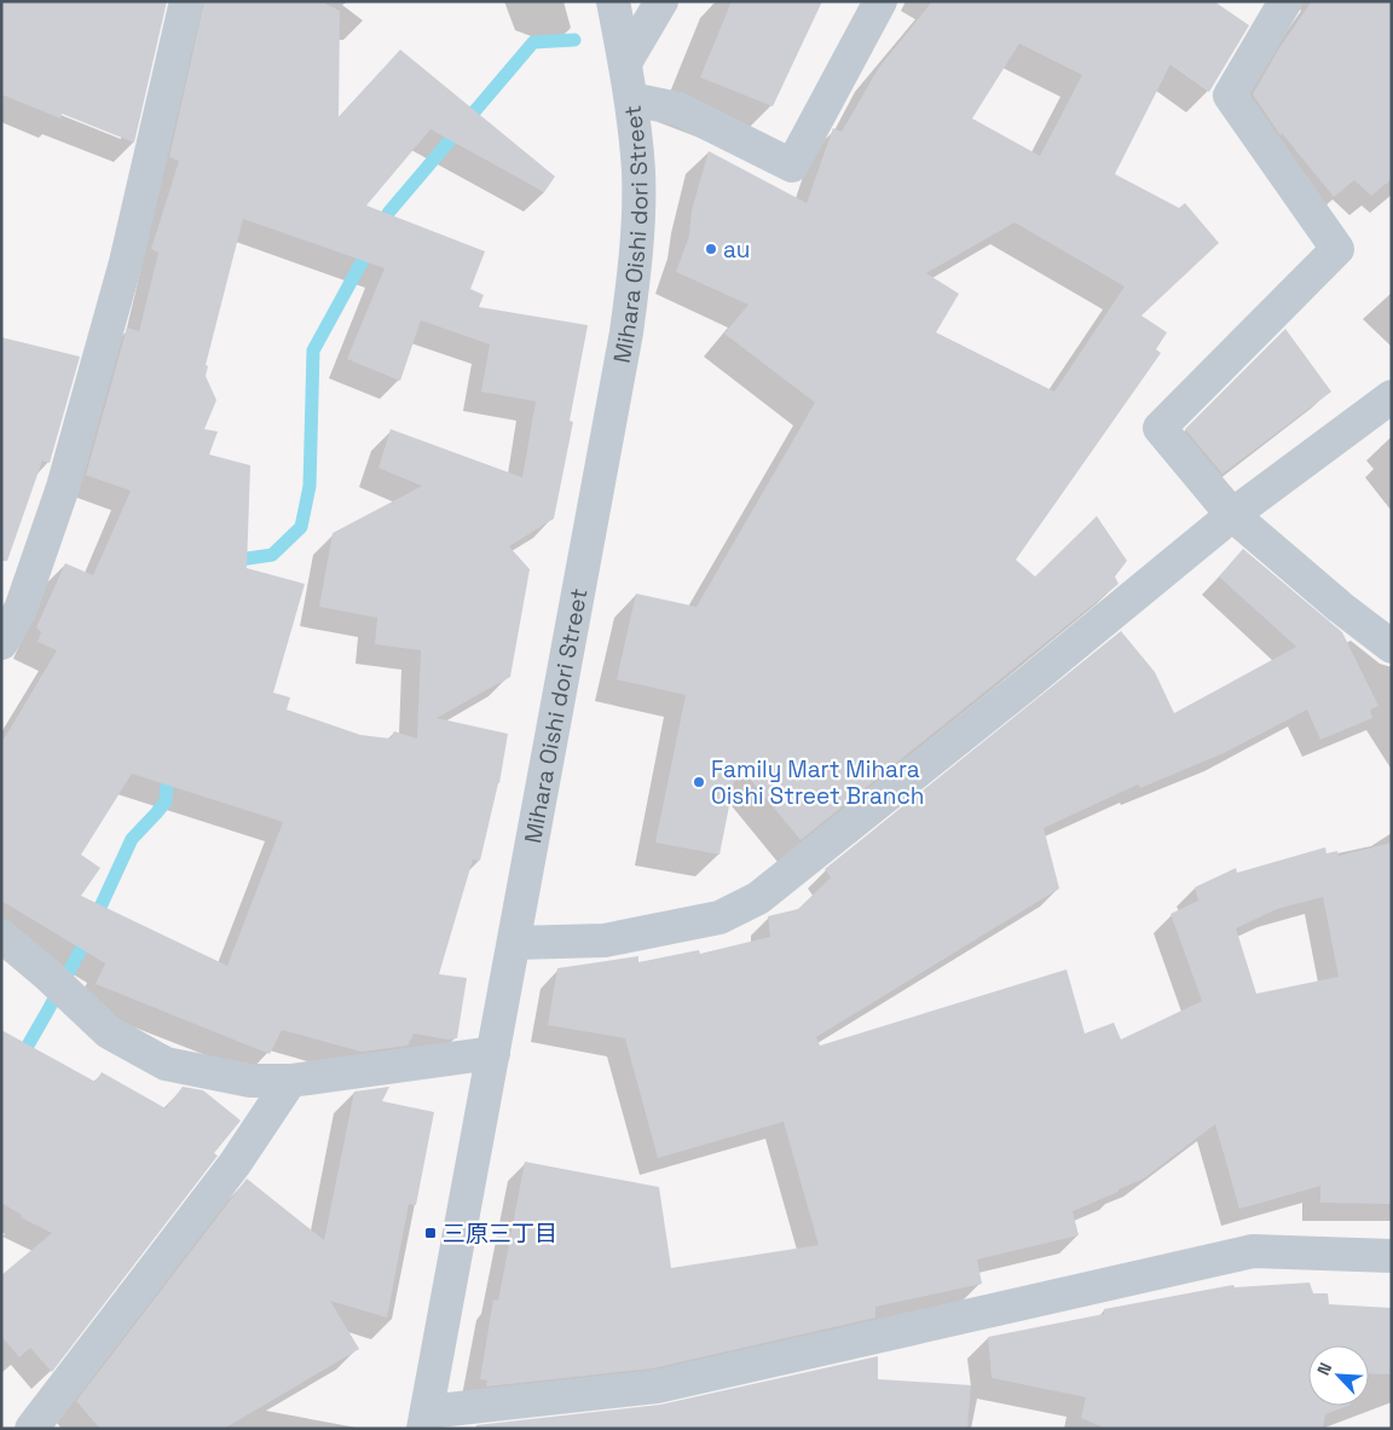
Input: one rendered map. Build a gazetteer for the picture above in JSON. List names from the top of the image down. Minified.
{"streets":{"street":["Mihara Oishi dori Street"]},"places":{"other":["au","Family Mart Mihara Oishi Street Branch"],"transit":["三原三丁目"]},"north":"top left"}
